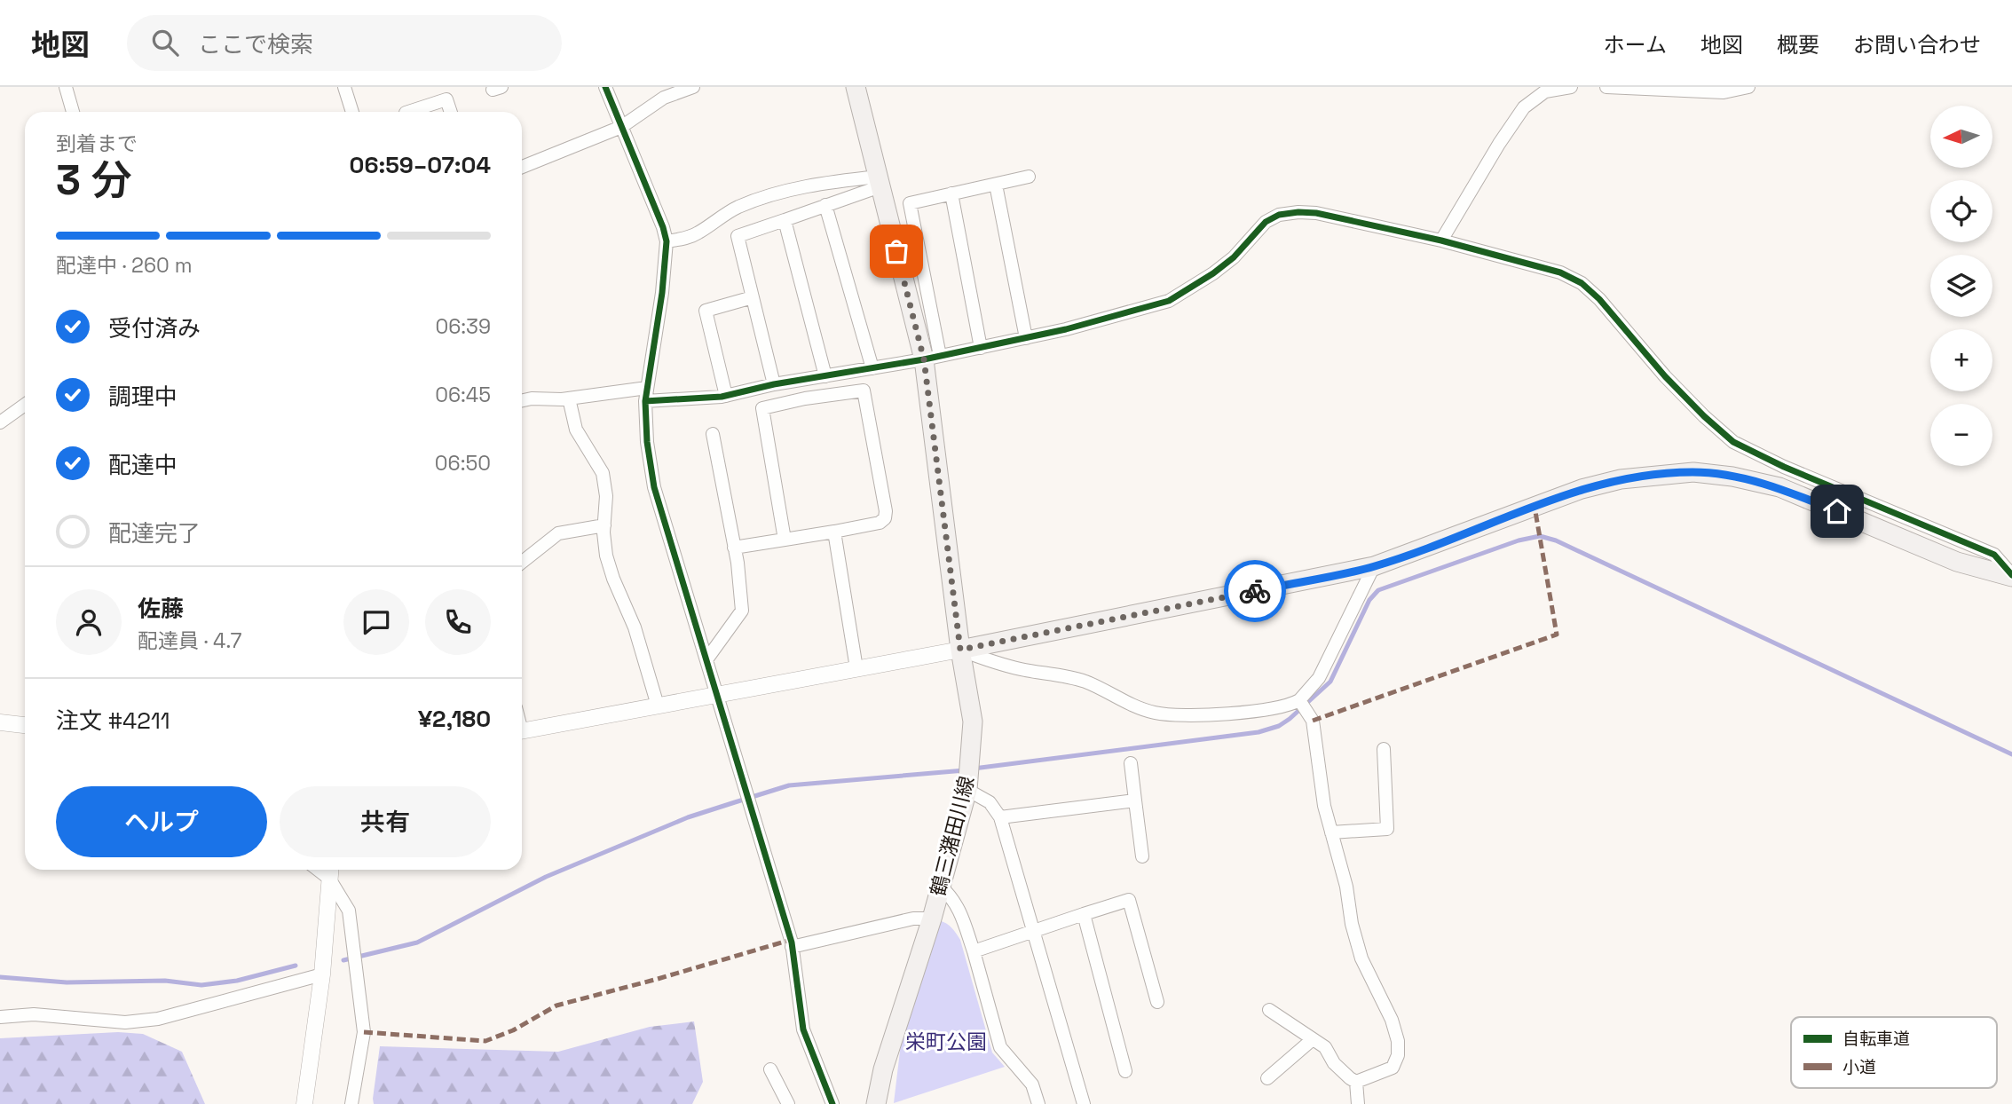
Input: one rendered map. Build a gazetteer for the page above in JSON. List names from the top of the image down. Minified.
{"streets":{"main road":["鶴三潴田川線"]},"parks":["栄町公園"],"legend":["自転車道","小道"],"north":"left","page":{"header":"地図","search":"ここで検索","nav":["ホーム","地図","概要","お問い合わせ"],"map_buttons":["+","−"],"heading":["3 分","到着まで","06:59–07:04"],"panel":["佐藤","配達員 · 4.7","注文 #4211","¥2,180"],"bar":"配達中 · 260 m","list":[["受付済み","06:39"],["調理中","06:45"],["配達中","06:50"],"配達完了"],"buttons":["ヘルプ","共有"]}}
